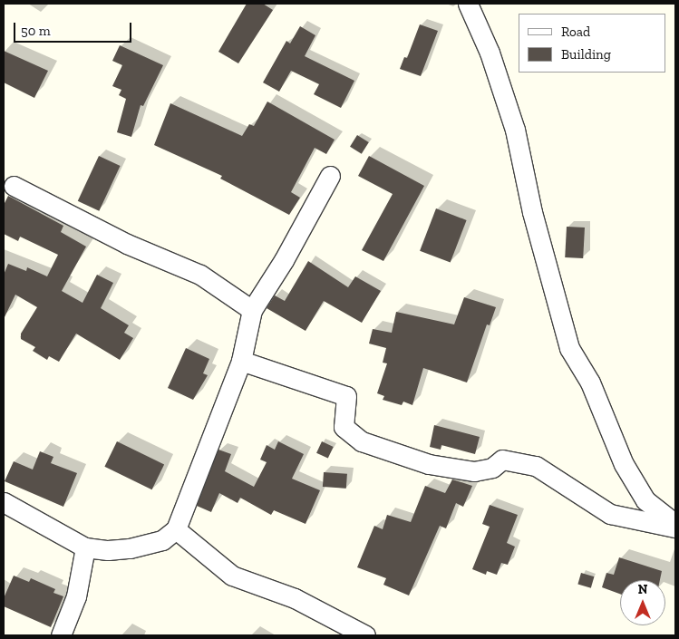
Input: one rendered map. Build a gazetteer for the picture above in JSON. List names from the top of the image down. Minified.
{"legend":["Road","Building"],"scale_bar":"50 m","north":"top"}
